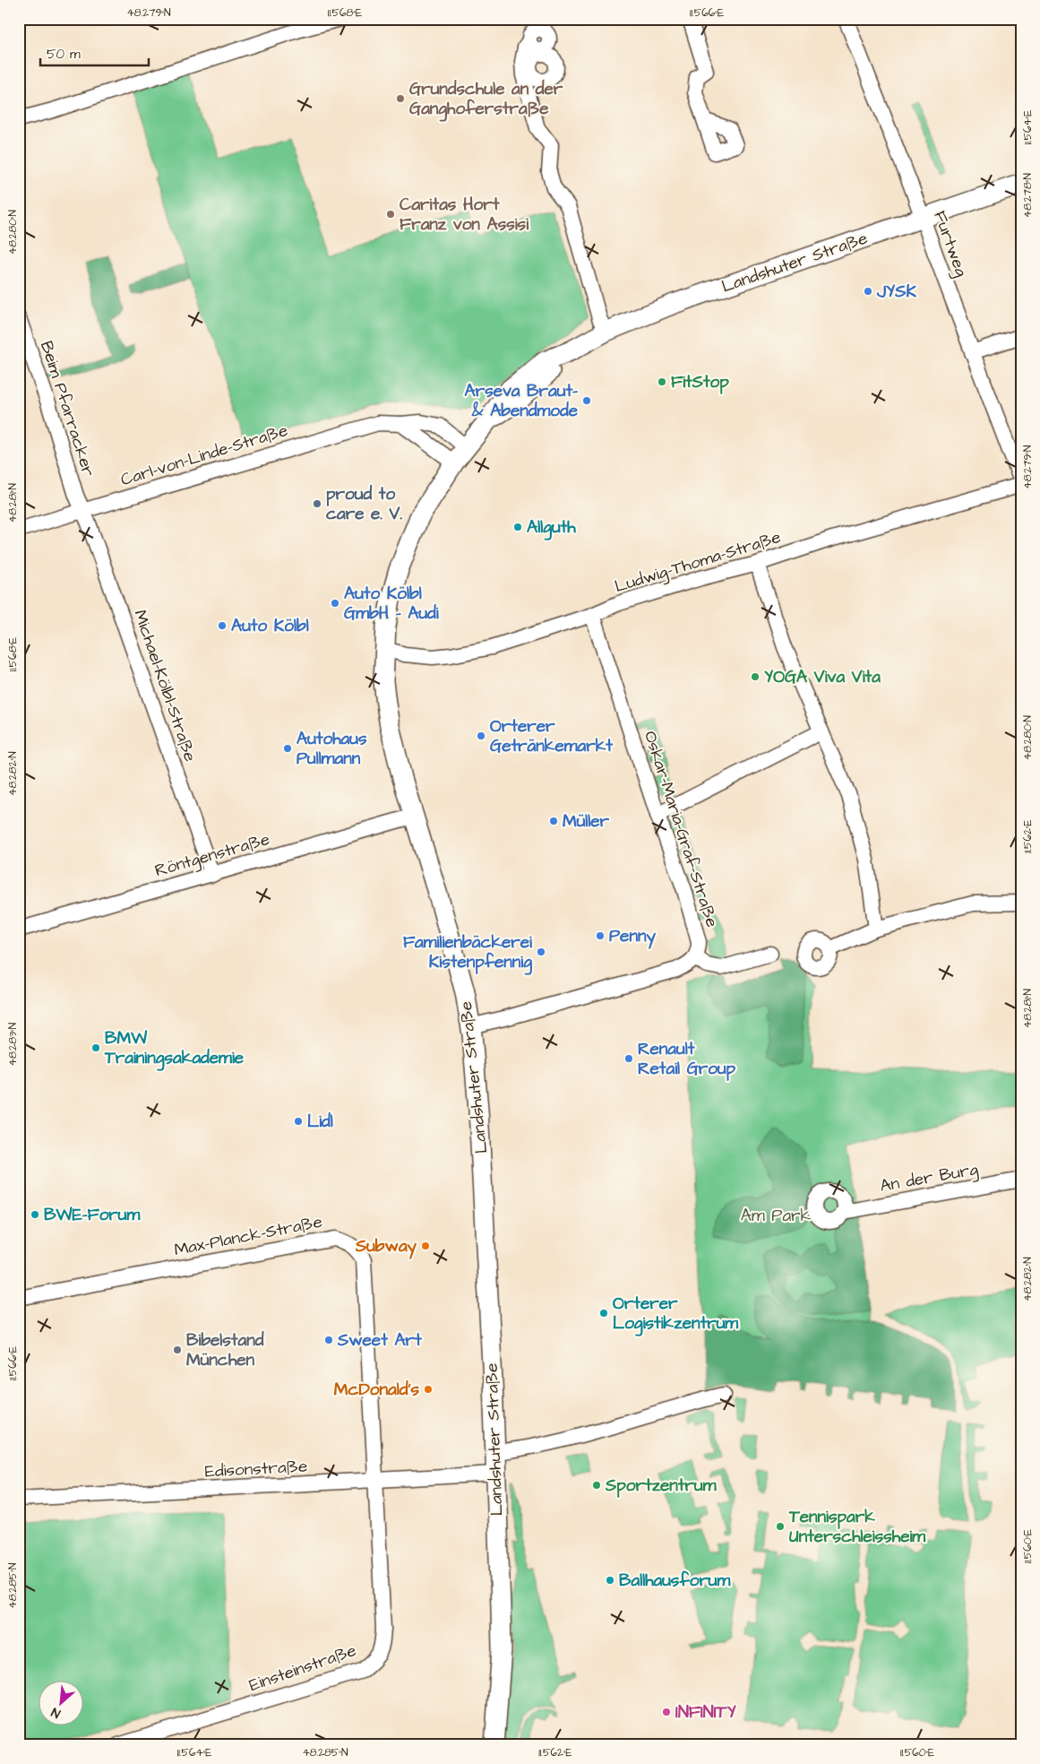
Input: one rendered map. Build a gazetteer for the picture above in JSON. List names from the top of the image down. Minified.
{"streets":{"main road":["Landshuter Straße"],"street":["Furtweg","Beim Pfarracker","Carl-von-Linde-Straße","Ludwig-Thoma-Straße","Michael-Kölbl-Straße","Oskar-Maria-Graf-Straße","Röntgenstraße","An der Burg","Max-Planck-Straße","Edisonstraße","Einsteinstraße"]},"crossings":[["Furtweg","Landshuter Straße"],["Landshuter Straße","Carl-von-Linde-Straße"],["Landshuter Straße","Ludwig-Thoma-Straße"],["Landshuter Straße","Röntgenstraße"],["Landshuter Straße","Edisonstraße"],["Beim Pfarracker","Carl-von-Linde-Straße"],["Beim Pfarracker","Michael-Kölbl-Straße"],["Carl-von-Linde-Straße","Michael-Kölbl-Straße"],["Ludwig-Thoma-Straße","Oskar-Maria-Graf-Straße"],["Michael-Kölbl-Straße","Röntgenstraße"],["Max-Planck-Straße","Edisonstraße"],["Max-Planck-Straße","Einsteinstraße"],["Edisonstraße","Einsteinstraße"]],"parks":["Am Park"],"places":["Grundschule an der Ganghoferstraße","Caritas Hort Franz von Assisi","JYSK","FitStop","Arseva Braut- & Abendmode","proud to care e. V.","Allguth","Auto Kölbl GmbH - Audi","Auto Kölbl","YOGA Viva Vita","Orterer Getränkemarkt","Autohaus Pullmann","Müller","Penny","Familienbäckerei Kistenpfennig","BMW Trainingsakademie","Renault Retail Group","Lidl","BWE-Forum","Subway","Orterer Logistikzentrum","Sweet Art","Bibelstand München","McDonald's","Sportzentrum","Tennispark Unterschleissheim","Ballhausforum","INFINITY"],"scale_bar":"50 m","north":"bottom left","coordinates":["48.279°N","11.568°E","11.566°E","11.564°E","48.278°N","48.280°N","48.281°N","48.282°N","11.562°E","48.283°N","11.560°E","48.285°N"]}
